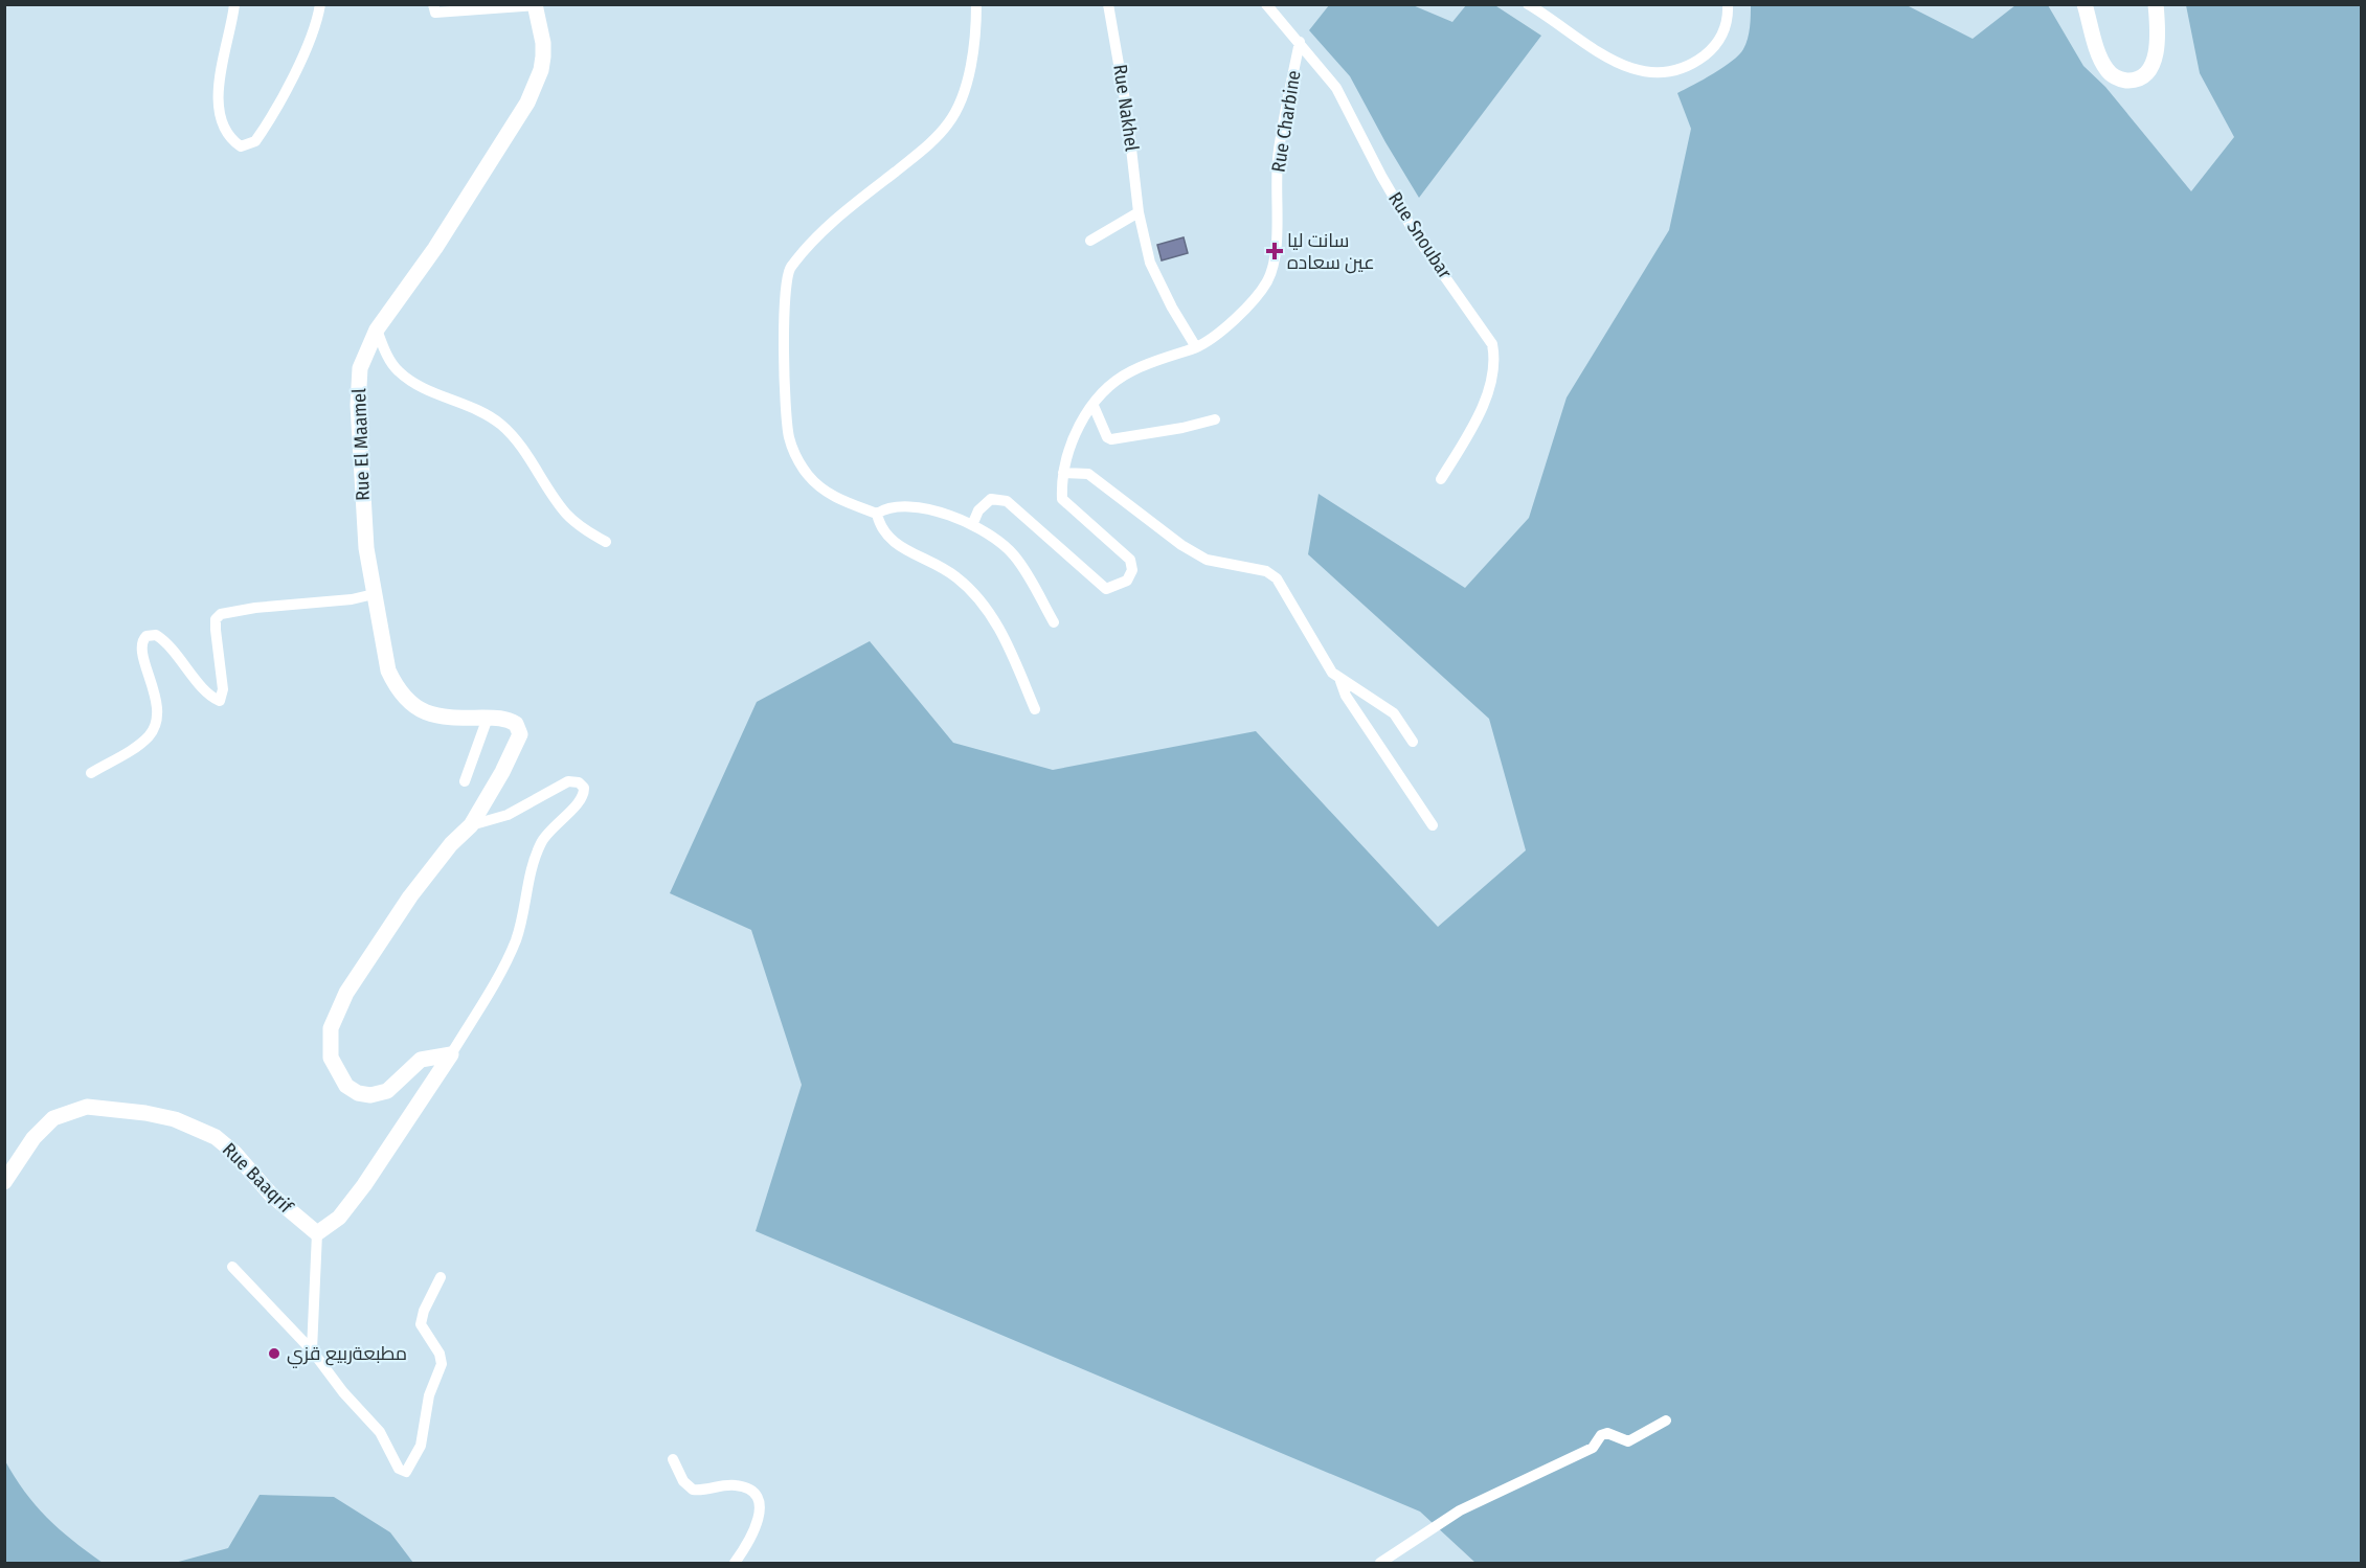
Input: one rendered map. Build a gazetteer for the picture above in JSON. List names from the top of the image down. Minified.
{"streets":{"street":["Rue Nakhel","Rue Charbine","Rue Snoubar","Rue El Maamel","Rue Baaqrif"]},"crossings":[["Rue Nakhel","Rue Charbine"],["Rue Charbine","Rue Snoubar"]],"places":{"health":["سانت ليا عين سعاده"],"other":["مطبعةربيع قزي"]}}
